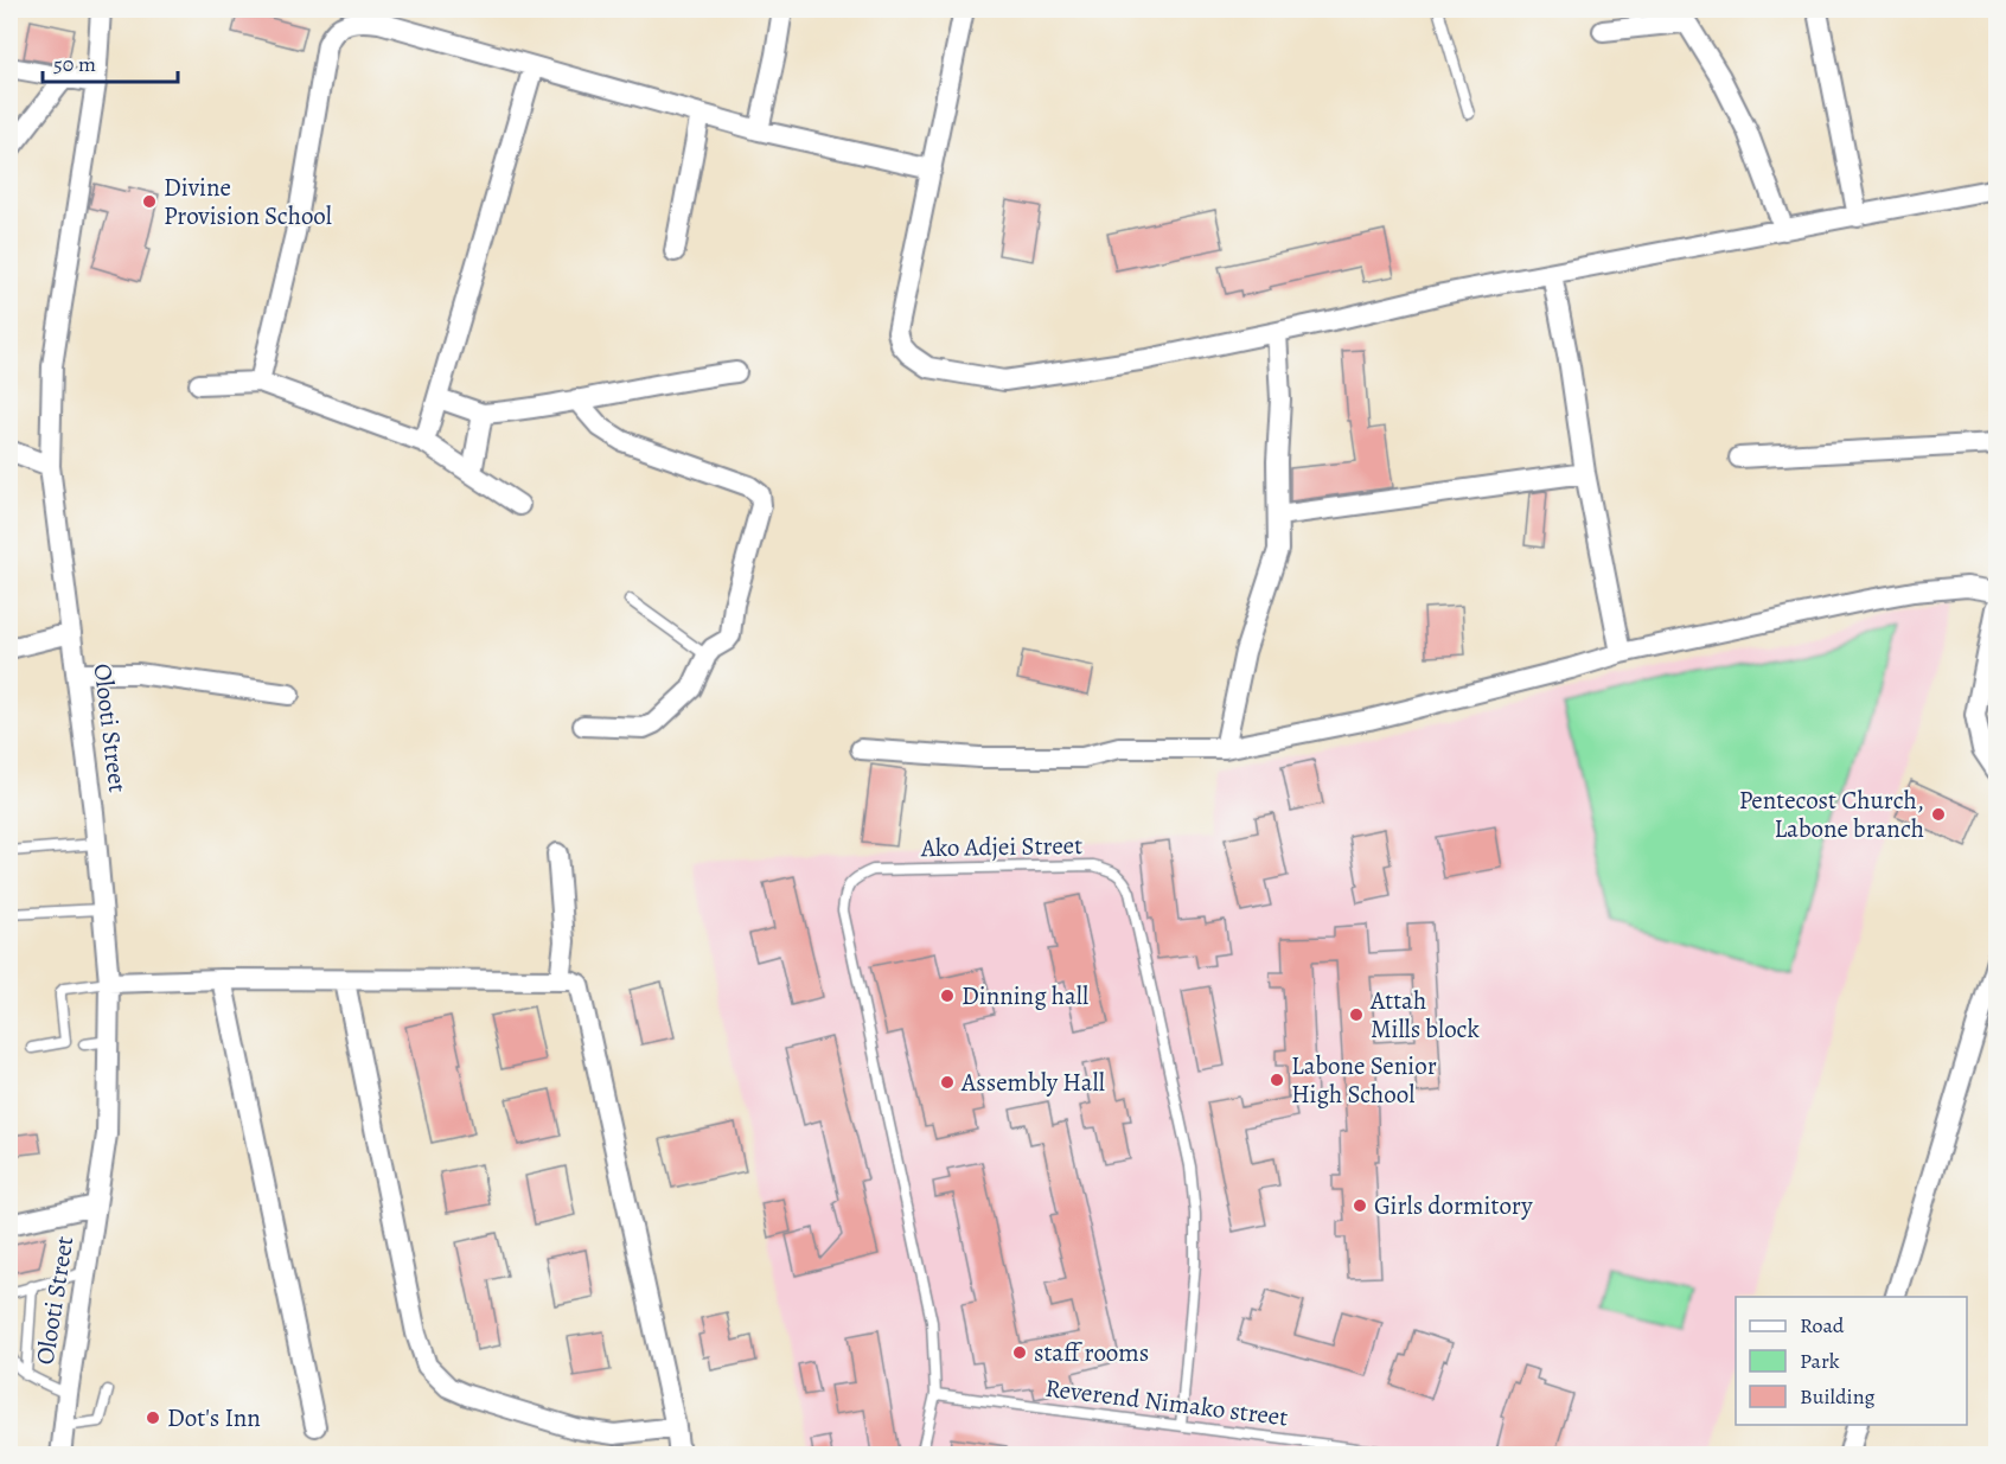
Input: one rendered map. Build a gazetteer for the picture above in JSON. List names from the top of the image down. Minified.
{"streets":{"street":["Olooti Street"],"lane":["Ako Adjei Street","Reverend Nimako street"]},"crossings":[["Ako Adjei Street","Reverend Nimako street"]],"places":["Divine Provision School","Pentecost Church, Labone branch","Dinning hall","Attah Mills block","Labone Senior High School","Assembly Hall","Girls dormitory","staff rooms","Dot's Inn"],"legend":["Road","Park","Building"],"scale_bar":"50 m"}
